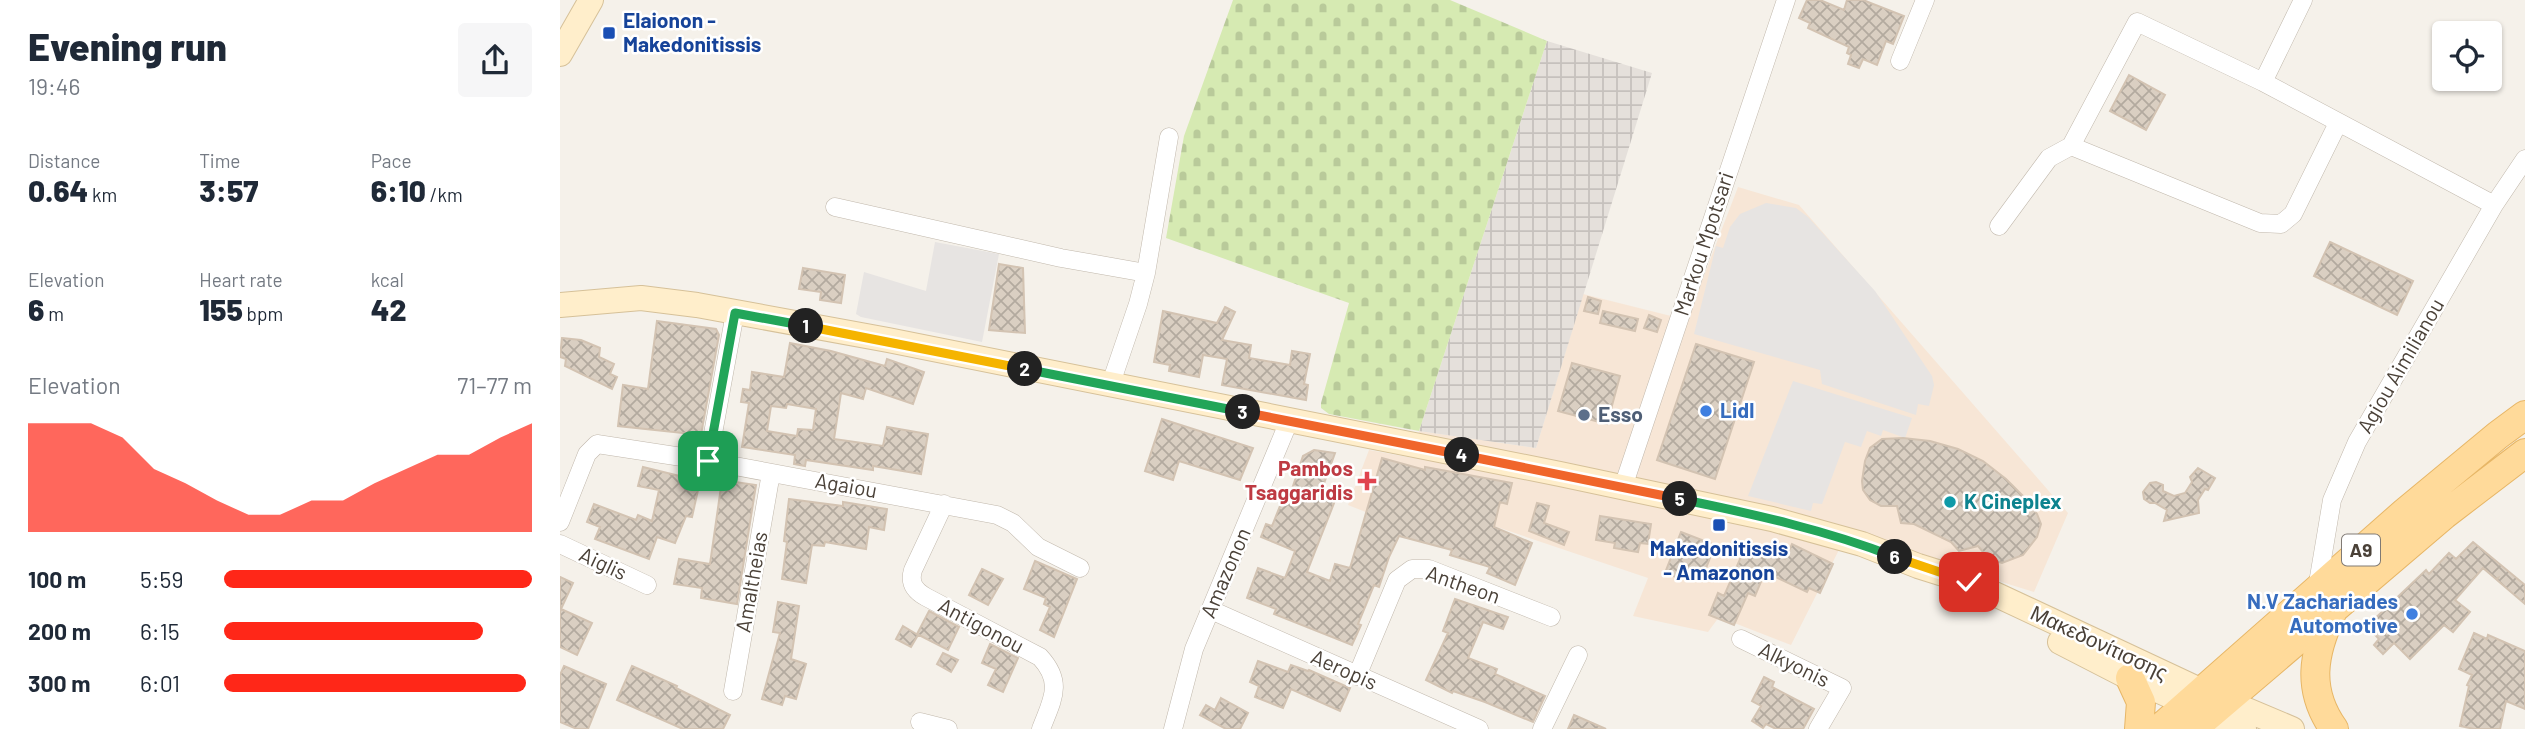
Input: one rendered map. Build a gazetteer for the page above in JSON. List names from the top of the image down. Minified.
{"streets":{"main road":["A9","Μακεδονίτισσης"],"street":["Markou Mpotsari","Agiou Aimilianou","Agaiou","Aiglis","Amazonon","Amaltheias","Antheon","Antigonou","Alkyonis","Aeropis"]},"crossings":[["Markou Mpotsari","Μακεδονίτισσης"],["Agiou Aimilianou","A9"],["Agaiou","Amaltheias"],["Agaiou","Antigonou"],["A9","Μακεδονίτισσης"],["Amazonon","Μακεδονίτισσης"],["Amazonon","Aeropis"],["Antheon","Aeropis"]],"places":{"transit":["Elaionon - Makedonitissis","Makedonitissis - Amazonon"],"other":["Lidl","Esso","K Cineplex","N.V Zachariades Automotive"],"health":["Pambos Tsaggaridis"]},"page":{"heading":["Evening run","19:46"],"stats":[["Distance","0.64 km"],["Time","3:57"],["Pace","6:10 /km"],["Elevation","6 m"],["Heart rate","155 bpm"],["kcal","42"]],"pins":["1","2","3","4","5","6"],"chart":["Elevation","71–77 m"],"list":[{"name":"100 m","note":"5:59"},{"name":"200 m","note":"6:15"},{"name":"300 m","note":"6:01"}]}}
